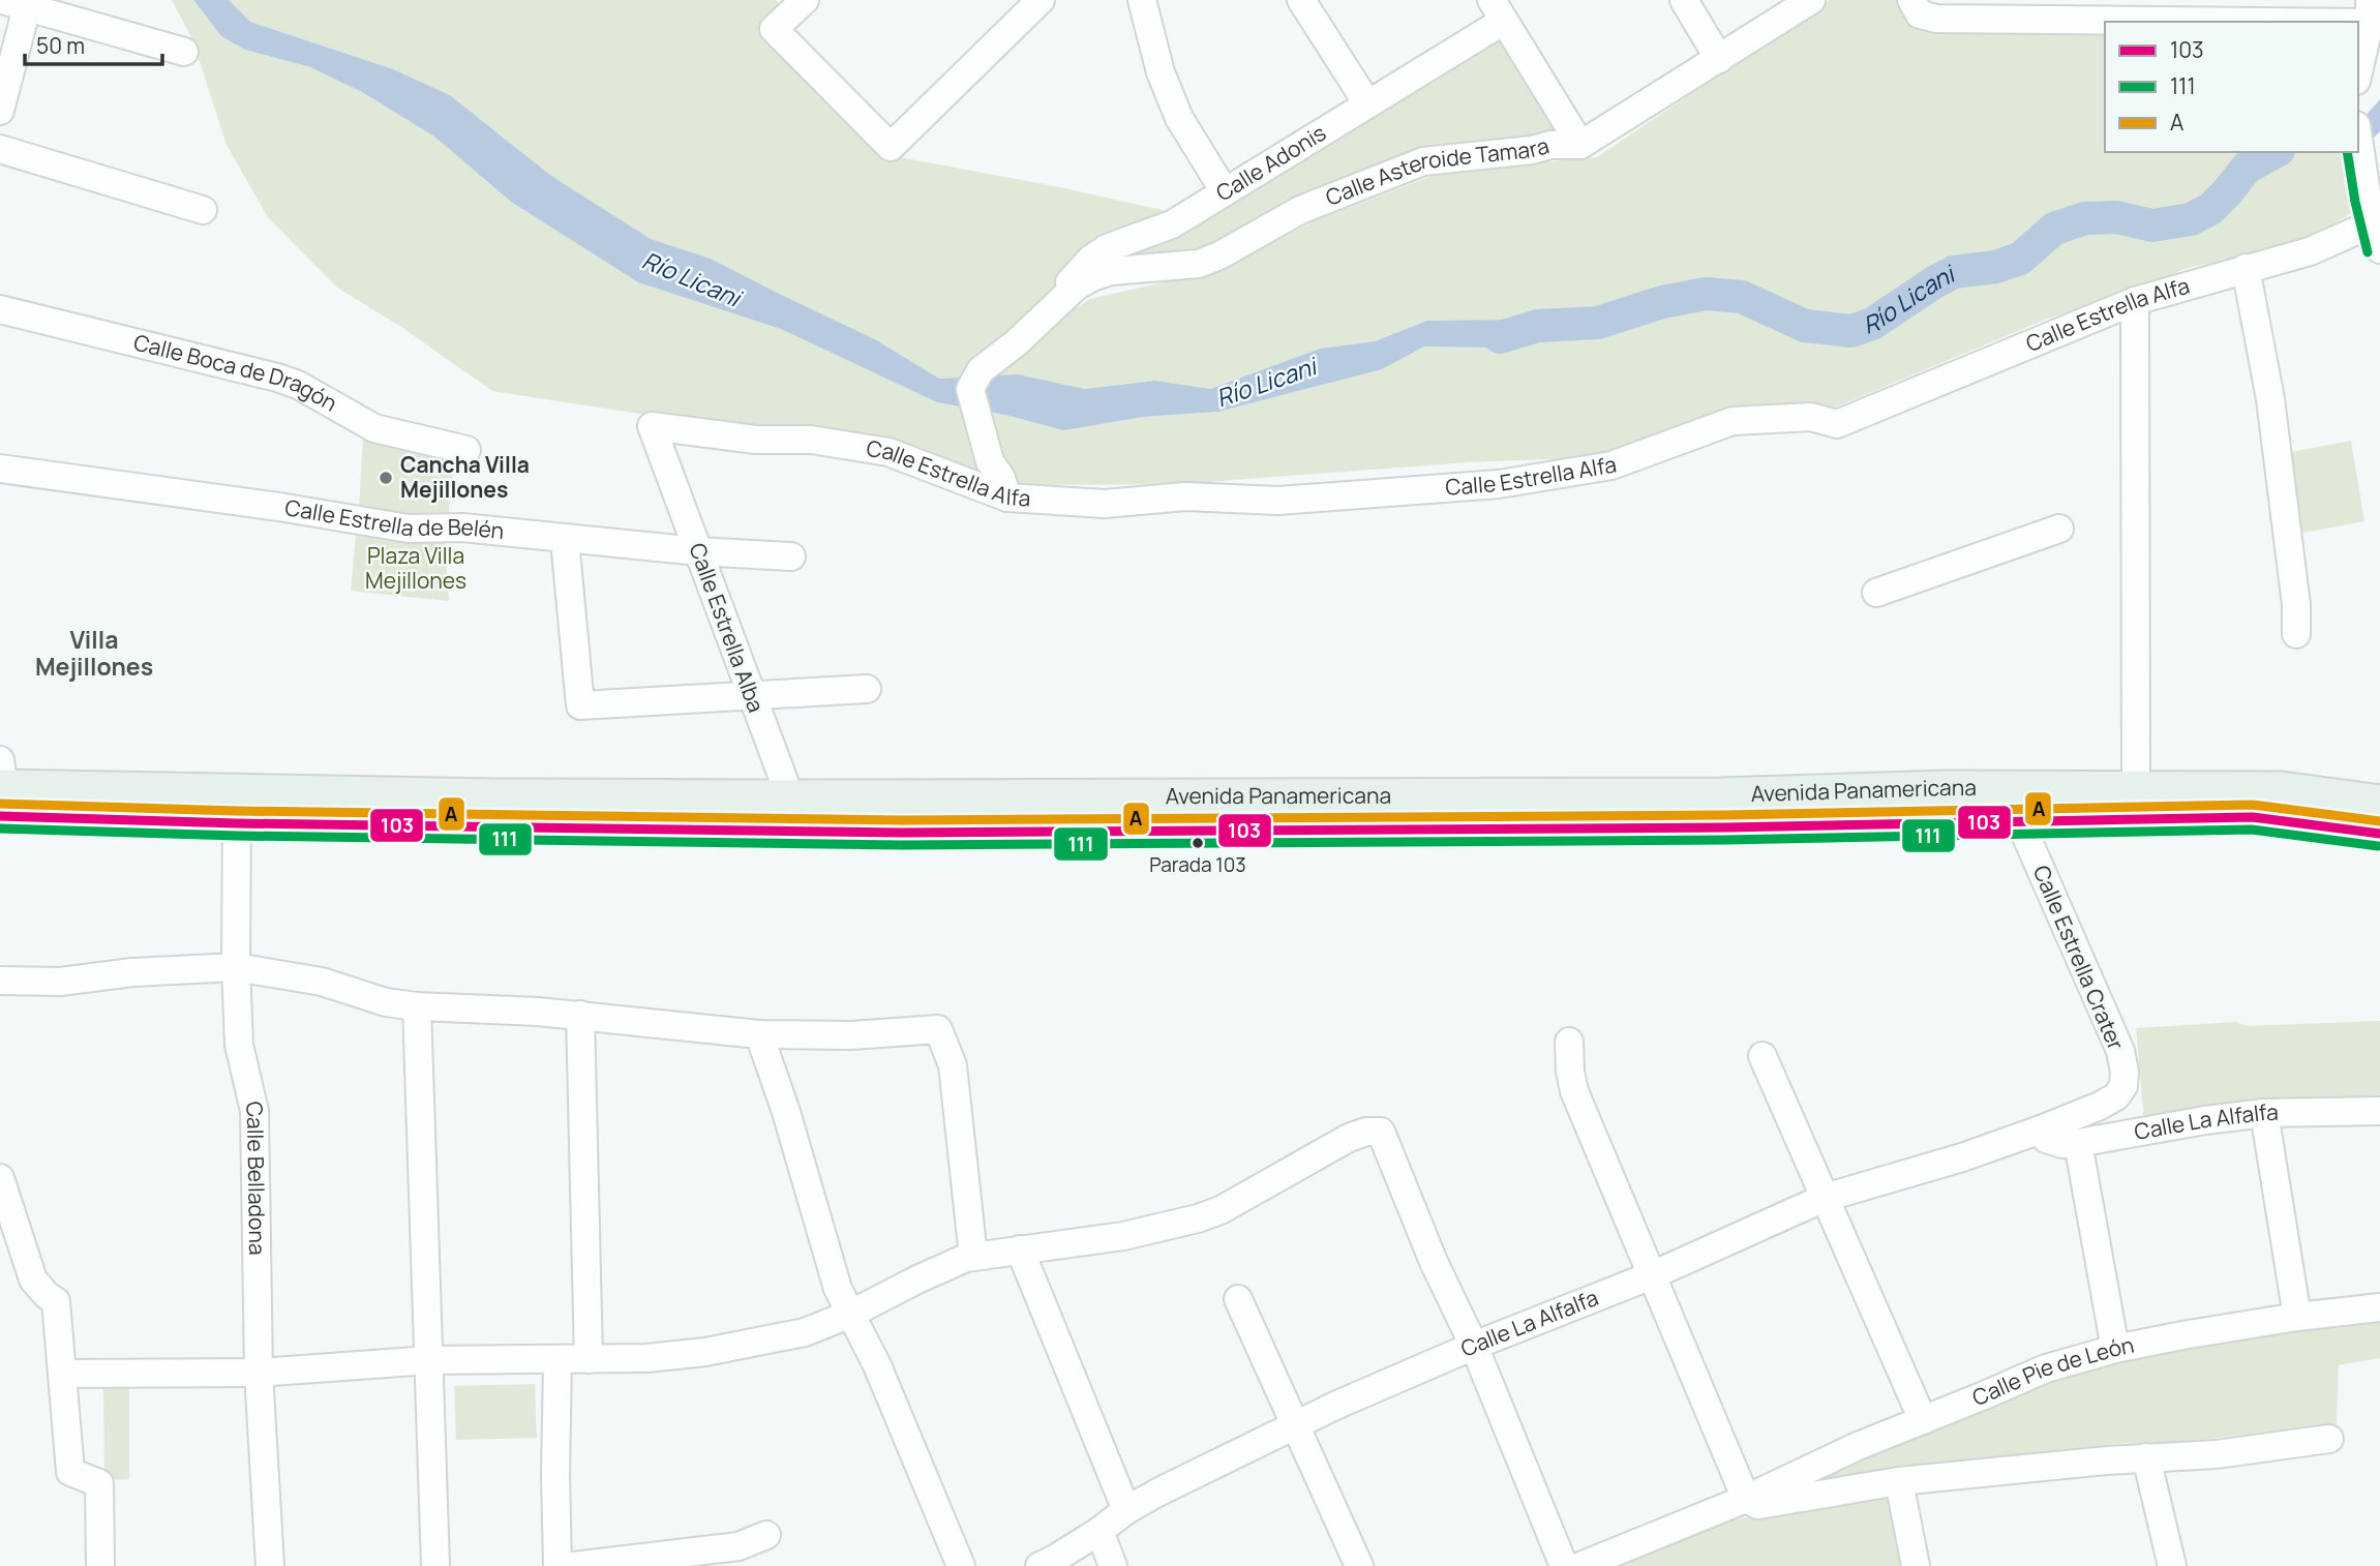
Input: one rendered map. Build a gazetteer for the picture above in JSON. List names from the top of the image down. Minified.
{"streets":{"main road":["Avenida Panamericana"],"street":["Calle Adonis","Calle Asteroide Tamara","Calle Estrella Alfa","Calle Boca de Dragón","Calle Estrella de Belén","Calle Estrella Alba","Calle Estrella Crater","Calle La Alfalfa","Calle Belladona","Calle Pie de León"]},"crossings":[["Calle Adonis","Calle Asteroide Tamara"],["Calle Estrella Alfa","Calle Estrella Alba"],["Calle Estrella de Belén","Calle Estrella Alba"],["Calle Estrella Alba","Avenida Panamericana"],["Avenida Panamericana","Calle Estrella Crater"],["Avenida Panamericana","Calle Belladona"],["Calle Estrella Crater","Calle La Alfalfa"]],"districts":["Villa Mejillones"],"water":["Río Licani"],"parks":["Plaza Villa Mejillones"],"places":["Cancha Villa Mejillones","Parada 103"],"lines":["transit line 111","transit line A","transit line 103"],"legend":["103","111","A"],"scale_bar":"50 m"}
